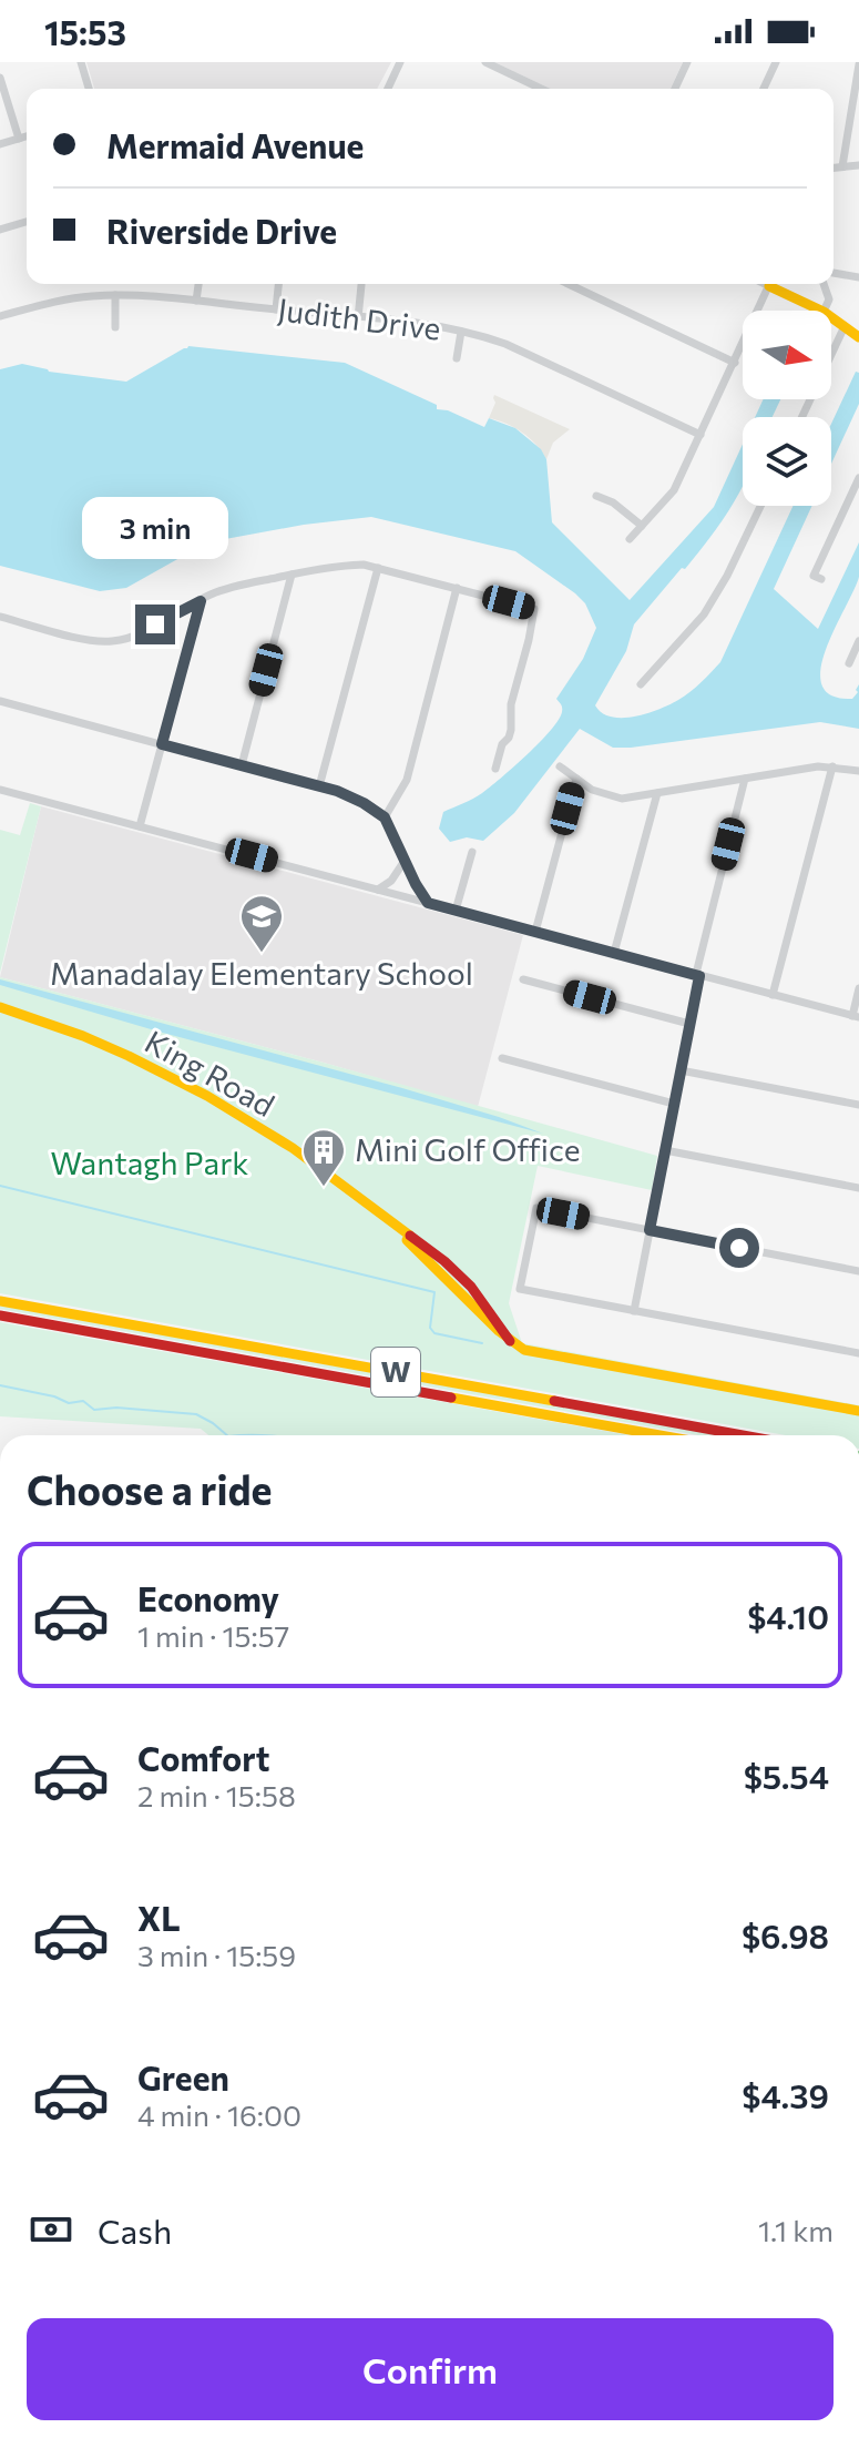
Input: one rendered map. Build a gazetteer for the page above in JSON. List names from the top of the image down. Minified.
{"streets":{"main road":["King Road","W"],"street":["Judith Drive"]},"parks":["Wantagh Park"],"places":{"school or university":["Manadalay Elementary School"],"building":["Mini Golf Office"]},"north":"right","page":{"status":"15:53","banner":["Mermaid Avenue","Riverside Drive"],"bubble":"3 min","heading":"Choose a ride","list":[{"name":"Economy","note":"1 min · 15:57","value":"$4.10"},{"name":"Comfort","note":"2 min · 15:58","value":"$5.54"},{"name":"XL","note":"3 min · 15:59","value":"$6.98"},{"name":"Green","note":"4 min · 16:00","value":"$4.39"}],"pay":["Cash","1.1 km"],"buttons":"Confirm"}}
